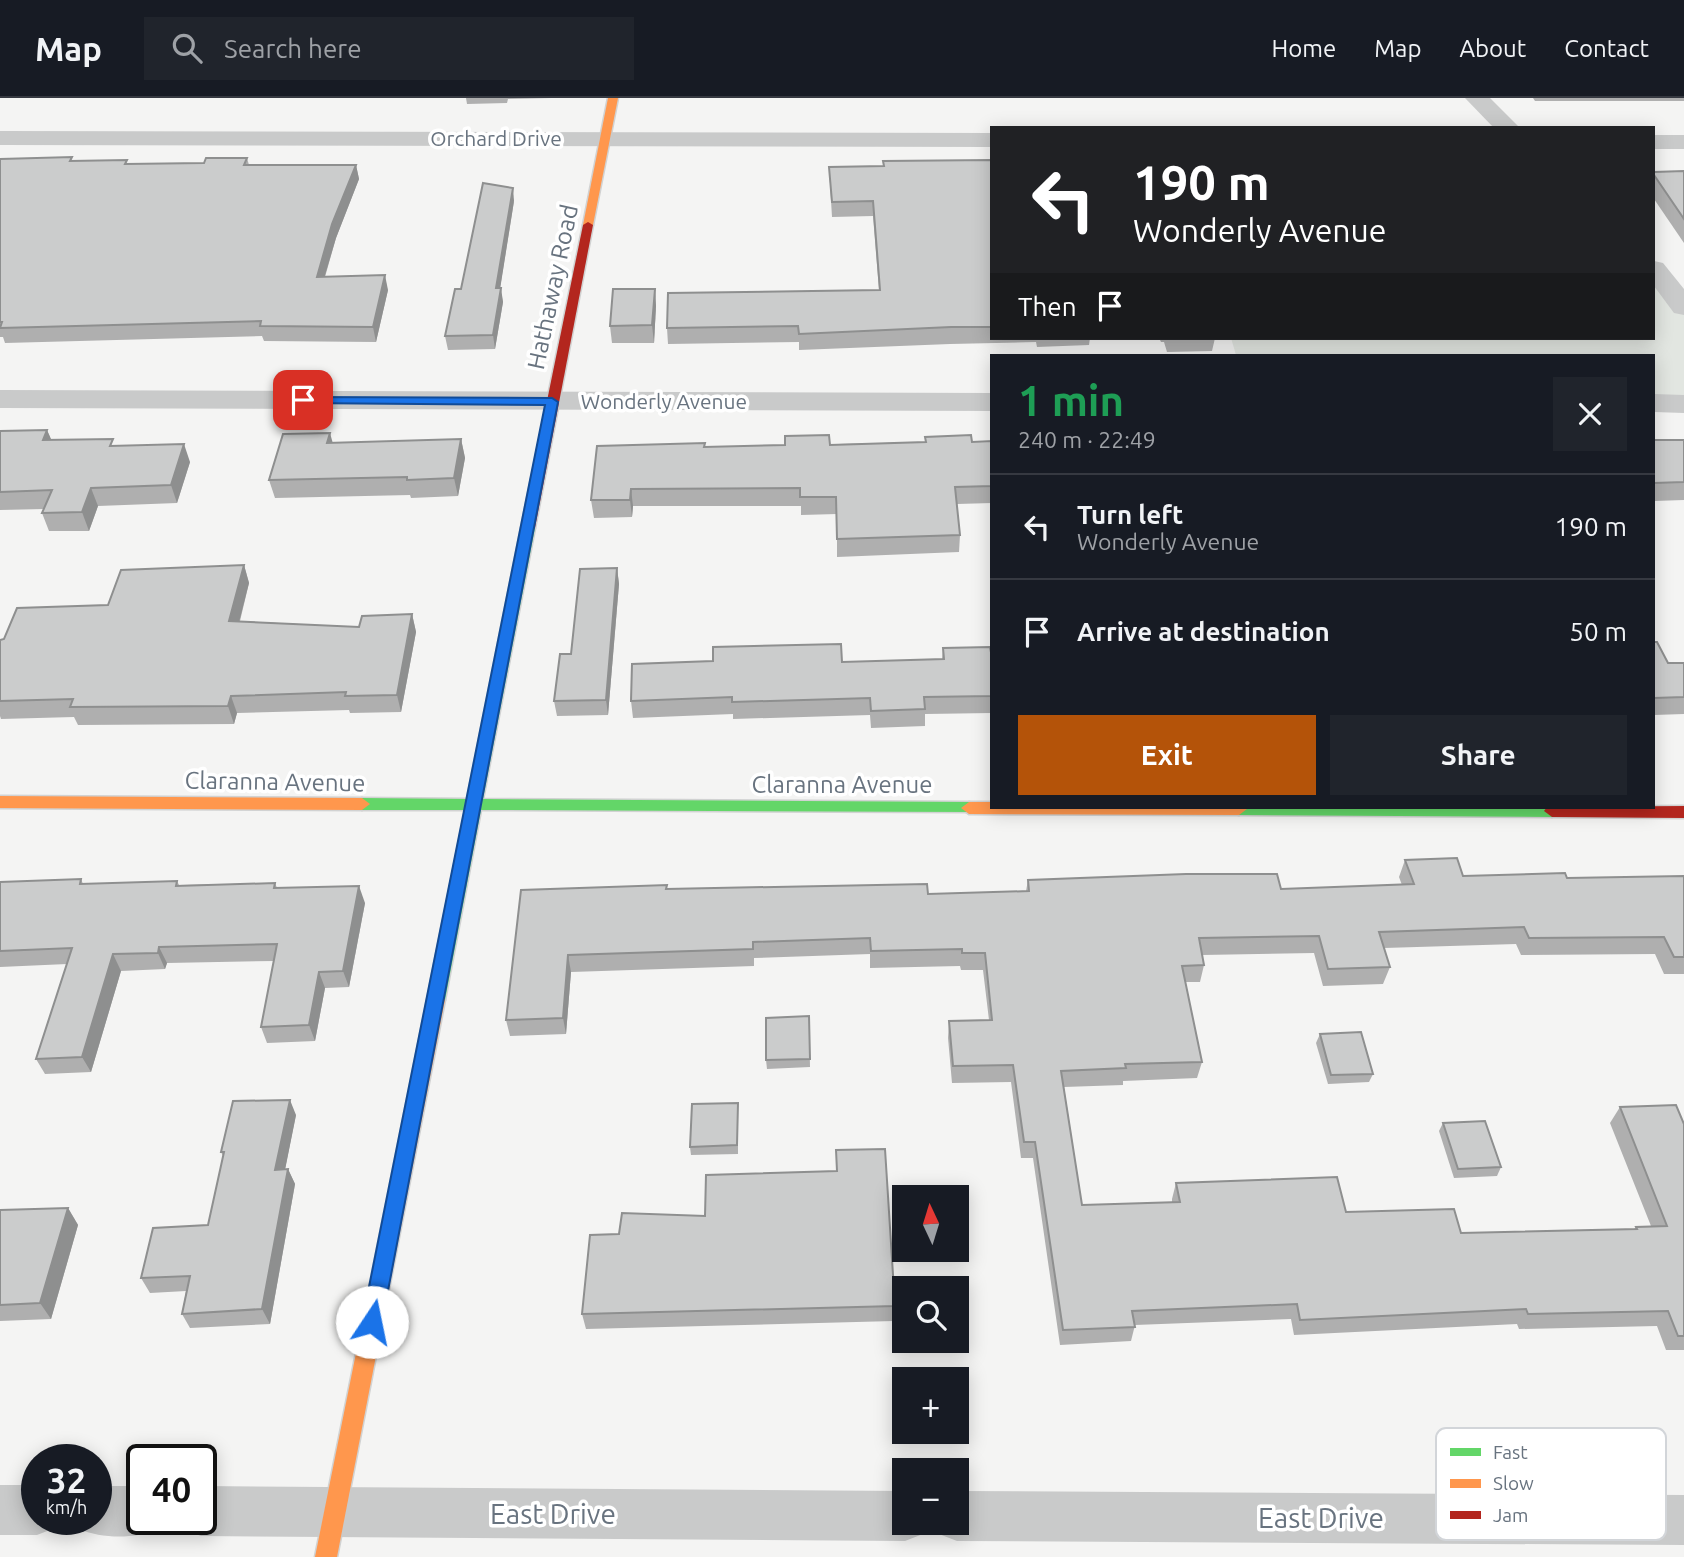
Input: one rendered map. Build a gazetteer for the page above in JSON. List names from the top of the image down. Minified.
{"streets":{"street":["Orchard Drive","Hathaway Road","Wonderly Avenue","Claranna Avenue","East Drive"]},"crossings":[["Orchard Drive","Hathaway Road"],["Hathaway Road","Wonderly Avenue"],["Hathaway Road","Claranna Avenue"],["Hathaway Road","East Drive"]],"legend":["Fast","Slow","Jam"],"north":"top","page":{"header":"Map","search":"Search here","nav":["Home","Map","About","Contact"],"turn":["190 m","Wonderly Avenue"],"then":"Then","heading":["1 min","240 m · 22:49"],"list":[{"name":"Turn left","note":"Wonderly Avenue","value":"190 m"},{"name":"Arrive at destination","value":"50 m"}],"buttons":["Exit","Share"],"map_buttons":["+","−"],"speed":"32 km/h","limit":"40"}}
